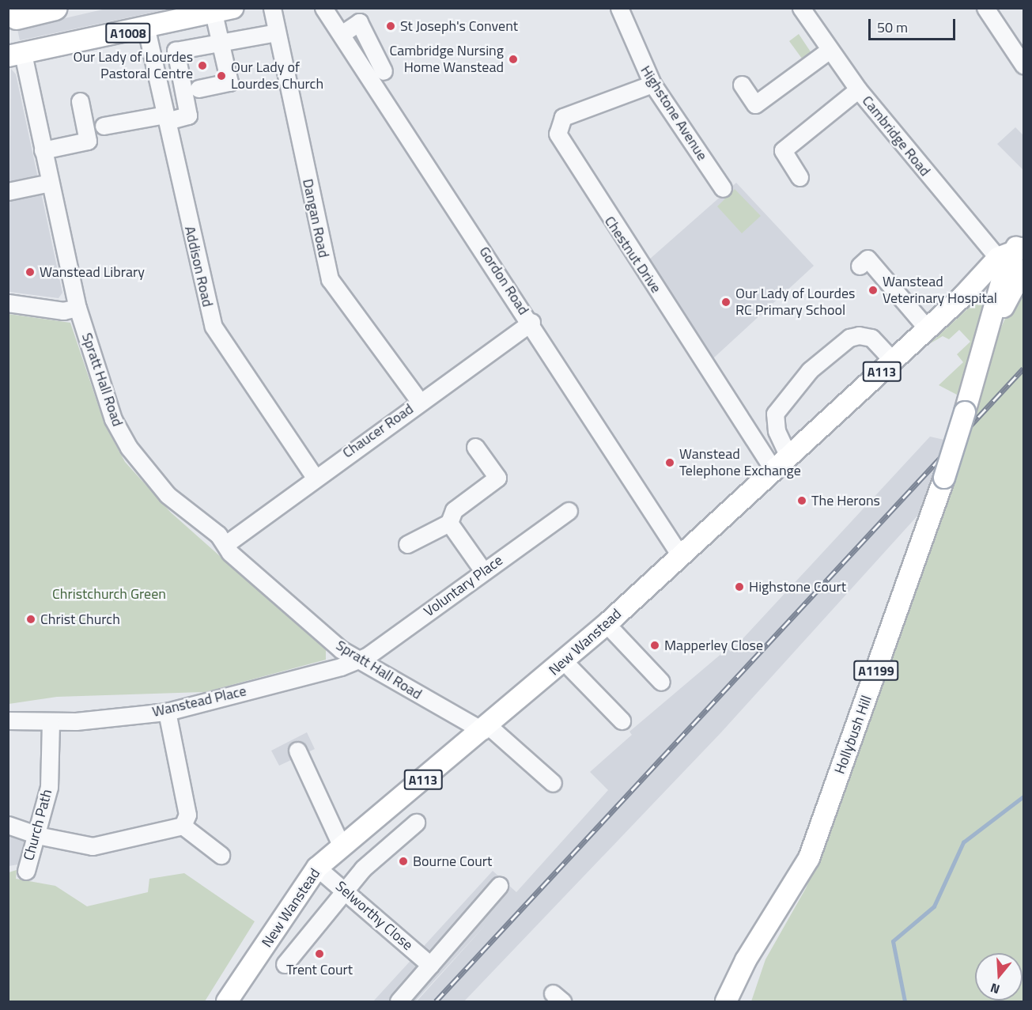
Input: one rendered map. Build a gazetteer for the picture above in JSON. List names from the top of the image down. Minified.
{"streets":{"main road":["A1008","A113","New Wanstead","A1199","Hollybush Hill"],"street":["Highstone Avenue","Cambridge Road","Dangan Road","Chestnut Drive","Addison Road","Gordon Road","Spratt Hall Road","Chaucer Road","Voluntary Place","Wanstead Place","Church Path","Selworthy Close"]},"crossings":[["A1008","Addison Road"],["A1008","Spratt Hall Road"],["Highstone Avenue","Chestnut Drive"],["Cambridge Road","New Wanstead"],["Cambridge Road","Hollybush Hill"],["Dangan Road","Chaucer Road"],["Chestnut Drive","New Wanstead"],["Addison Road","Chaucer Road"],["Gordon Road","Chaucer Road"],["Gordon Road","New Wanstead"],["Spratt Hall Road","Chaucer Road"],["Spratt Hall Road","Voluntary Place"],["Spratt Hall Road","New Wanstead"],["Spratt Hall Road","Wanstead Place"],["Voluntary Place","Wanstead Place"],["New Wanstead","Hollybush Hill"],["New Wanstead","Selworthy Close"],["Wanstead Place","Church Path"]],"parks":["Christchurch Green"],"places":["St Joseph's Convent","Cambridge Nursing Home Wanstead","Our Lady of Lourdes Pastoral Centre","Our Lady of Lourdes Church","Wanstead Library","Wanstead Veterinary Hospital","Our Lady of Lourdes RC Primary School","Wanstead Telephone Exchange","The Herons","Highstone Court","Christ Church","Mapperley Close","Bourne Court","Trent Court"],"scale_bar":"50 m","north":"bottom"}
